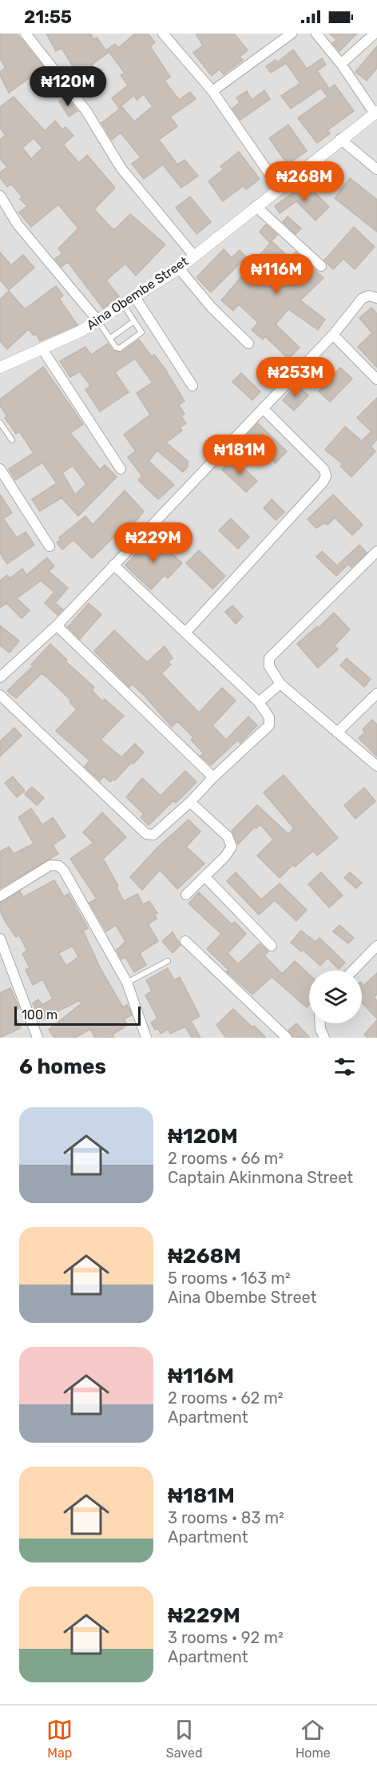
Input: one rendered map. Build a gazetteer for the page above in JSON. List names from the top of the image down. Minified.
{"streets":{"street":["Aina Obembe Street"]},"scale_bar":"100 m","page":{"status":"21:55","price":["₦120M","₦268M","₦116M","₦253M","₦181M","₦229M"],"scale":"100 m","heading":"6 homes","list":[{"name":"₦120M","note":"2 rooms · 66 m² · Captain Akinmona Street"},{"name":"₦268M","note":"5 rooms · 163 m² · Aina Obembe Street"},{"name":"₦116M","note":"2 rooms · 62 m² · Apartment"},{"name":"₦181M","note":"3 rooms · 83 m² · Apartment"},{"name":"₦229M","note":"3 rooms · 92 m² · Apartment"}],"tabs":["Map","Saved","Home"]}}
